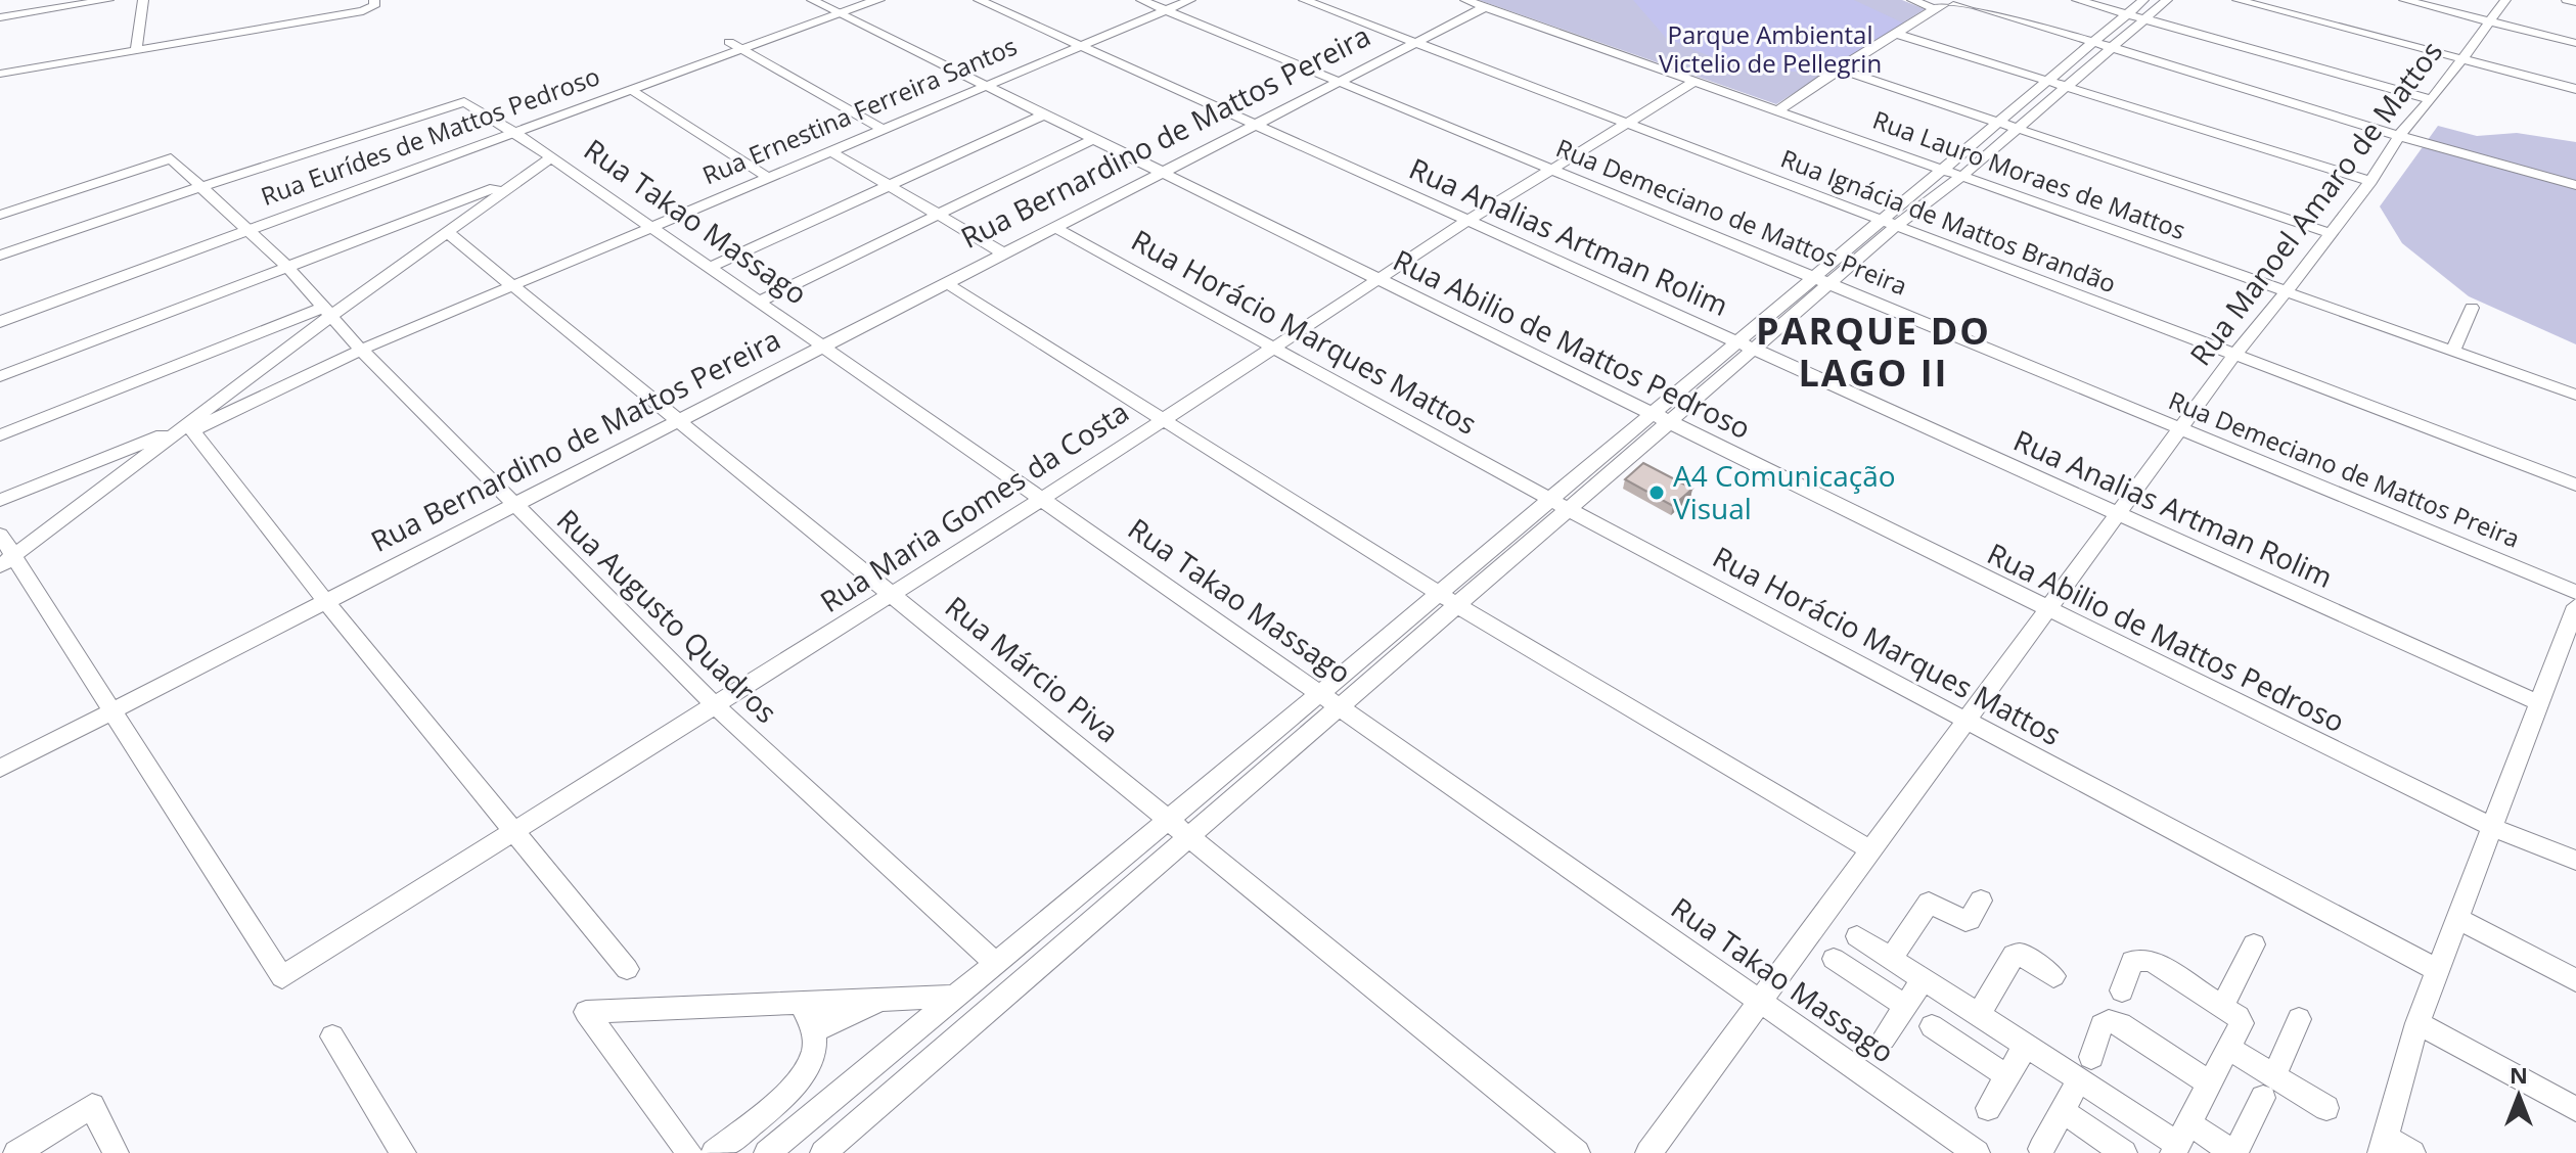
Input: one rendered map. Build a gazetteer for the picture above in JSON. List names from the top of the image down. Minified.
{"streets":{"street":["Rua Ernestina Ferreira Santos","Rua Eurídes de Mattos Pedroso","Rua Bernardino de Mattos Pereira","Rua Lauro Moraes de Mattos","Rua Manoel Amaro de Mattos","Rua Demeciano de Mattos Preira","Rua Takao Massago","Rua Ignácia de Mattos Brandão","Rua Analias Artman Rolim","Rua Horácio Marques Mattos","Rua Abilio de Mattos Pedroso","Rua Maria Gomes da Costa","Rua Augusto Quadros","Rua Márcio Piva"]},"crossings":[["Rua Ernestina Ferreira Santos","Rua Demeciano de Mattos Preira"],["Rua Ernestina Ferreira Santos","Rua Takao Massago"],["Rua Ernestina Ferreira Santos","Rua Analias Artman Rolim"],["Rua Ernestina Ferreira Santos","Rua Abilio de Mattos Pedroso"],["Rua Ernestina Ferreira Santos","Rua Augusto Quadros"],["Rua Ernestina Ferreira Santos","Rua Márcio Piva"],["Rua Eurídes de Mattos Pedroso","Rua Takao Massago"],["Rua Eurídes de Mattos Pedroso","Rua Abilio de Mattos Pedroso"],["Rua Eurídes de Mattos Pedroso","Rua Augusto Quadros"],["Rua Bernardino de Mattos Pereira","Rua Lauro Moraes de Mattos"],["Rua Bernardino de Mattos Pereira","Rua Demeciano de Mattos Preira"],["Rua Bernardino de Mattos Pereira","Rua Takao Massago"],["Rua Bernardino de Mattos Pereira","Rua Ignácia de Mattos Brandão"],["Rua Bernardino de Mattos Pereira","Rua Analias Artman Rolim"],["Rua Bernardino de Mattos Pereira","Rua Horácio Marques Mattos"],["Rua Bernardino de Mattos Pereira","Rua Abilio de Mattos Pedroso"],["Rua Bernardino de Mattos Pereira","Rua Maria Gomes da Costa"],["Rua Bernardino de Mattos Pereira","Rua Augusto Quadros"],["Rua Bernardino de Mattos Pereira","Rua Márcio Piva"],["Rua Lauro Moraes de Mattos","Rua Manoel Amaro de Mattos"],["Rua Lauro Moraes de Mattos","Rua Maria Gomes da Costa"],["Rua Manoel Amaro de Mattos","Rua Demeciano de Mattos Preira"],["Rua Manoel Amaro de Mattos","Rua Takao Massago"],["Rua Manoel Amaro de Mattos","Rua Ignácia de Mattos Brandão"],["Rua Manoel Amaro de Mattos","Rua Analias Artman Rolim"],["Rua Manoel Amaro de Mattos","Rua Horácio Marques Mattos"],["Rua Manoel Amaro de Mattos","Rua Abilio de Mattos Pedroso"],["Rua Demeciano de Mattos Preira","Rua Maria Gomes da Costa"],["Rua Takao Massago","Rua Maria Gomes da Costa"],["Rua Takao Massago","Rua Augusto Quadros"],["Rua Ignácia de Mattos Brandão","Rua Maria Gomes da Costa"],["Rua Analias Artman Rolim","Rua Maria Gomes da Costa"],["Rua Horácio Marques Mattos","Rua Maria Gomes da Costa"],["Rua Abilio de Mattos Pedroso","Rua Maria Gomes da Costa"],["Rua Maria Gomes da Costa","Rua Augusto Quadros"],["Rua Maria Gomes da Costa","Rua Márcio Piva"]],"districts":["PARQUE DO LAGO II"],"parks":["Parque Ambiental Victelio de Pellegrin"],"places":["A4 Comunicação Visual"],"north":"top"}
